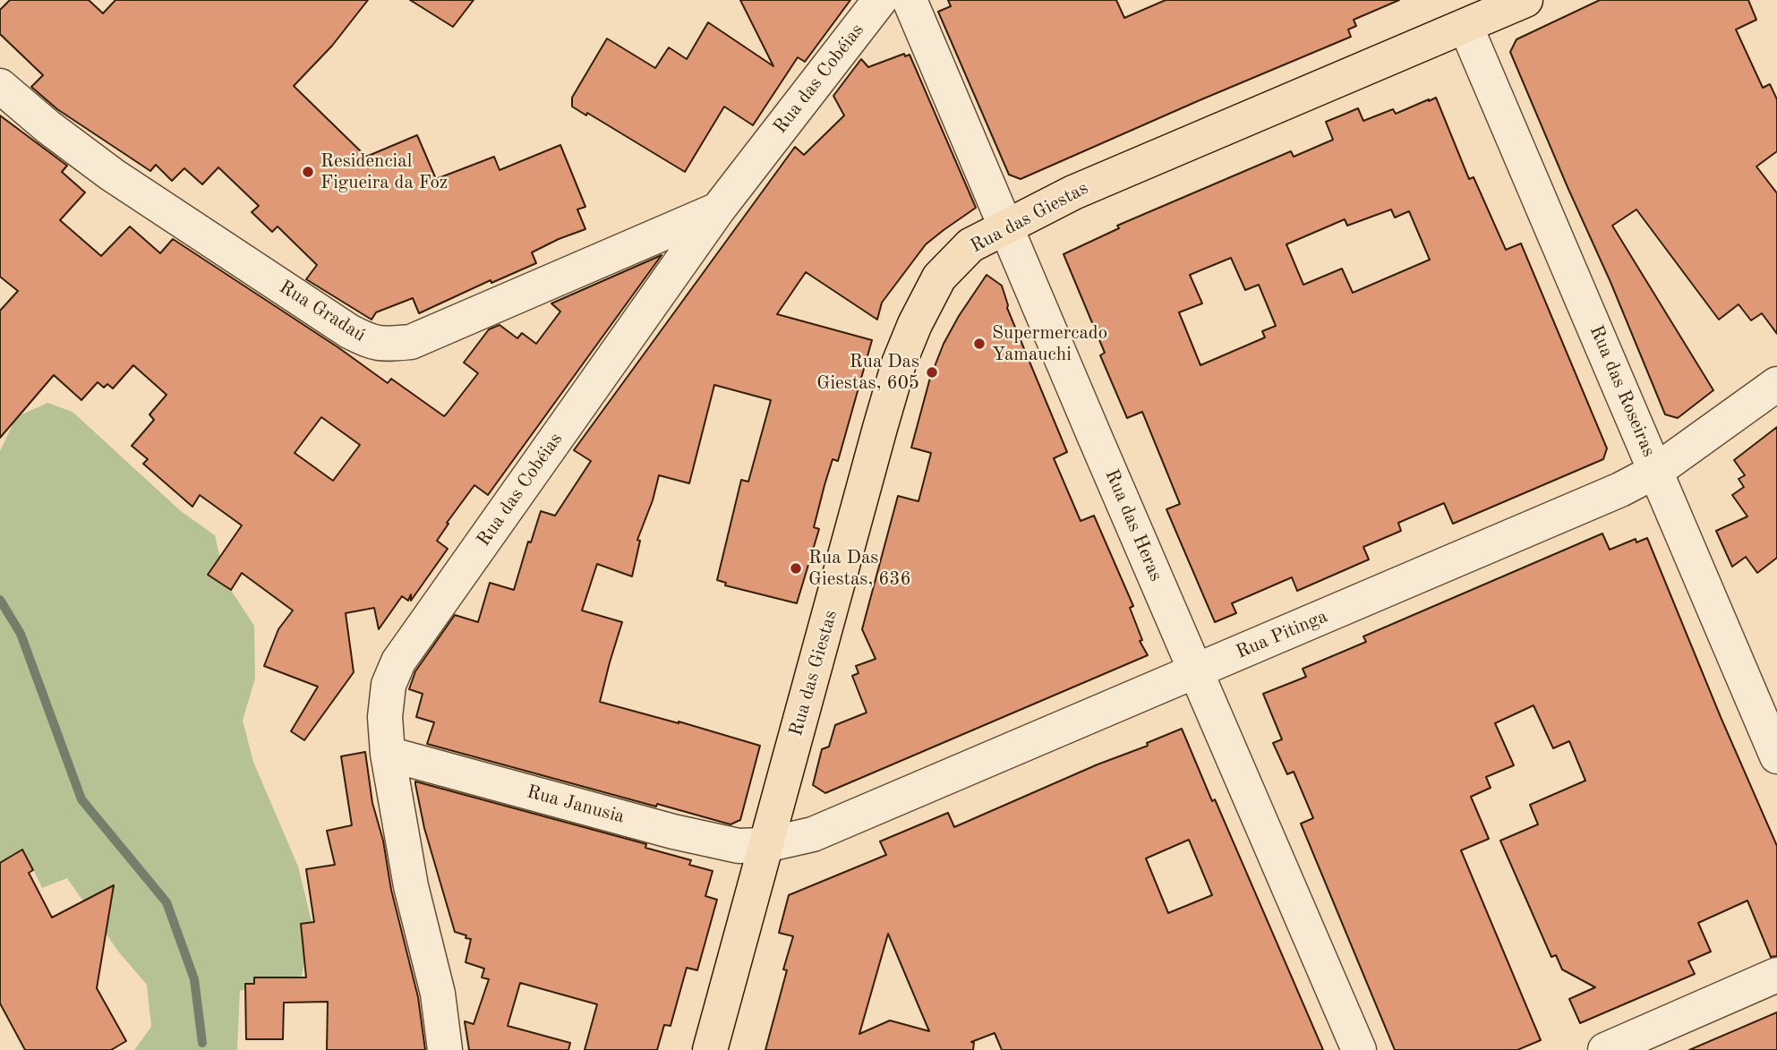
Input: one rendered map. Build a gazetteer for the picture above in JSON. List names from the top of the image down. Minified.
{"streets":{"main road":["Rua das Giestas"],"street":["Rua das Cobéias","Rua Gradaú","Rua das Roseiras","Rua das Heras","Rua Pitinga","Rua Janusia"]},"crossings":[["Rua das Cobéias","Rua Gradaú"],["Rua das Cobéias","Rua Janusia"],["Rua das Giestas","Rua das Roseiras"],["Rua das Giestas","Rua das Heras"],["Rua das Giestas","Rua Pitinga"],["Rua das Giestas","Rua Janusia"],["Rua das Roseiras","Rua Pitinga"],["Rua das Heras","Rua Pitinga"],["Rua Pitinga","Rua Janusia"]],"places":["Residencial Figueira da Foz","Supermercado Yamauchi","Rua Das Giestas, 605","Rua Das Giestas, 636"]}
